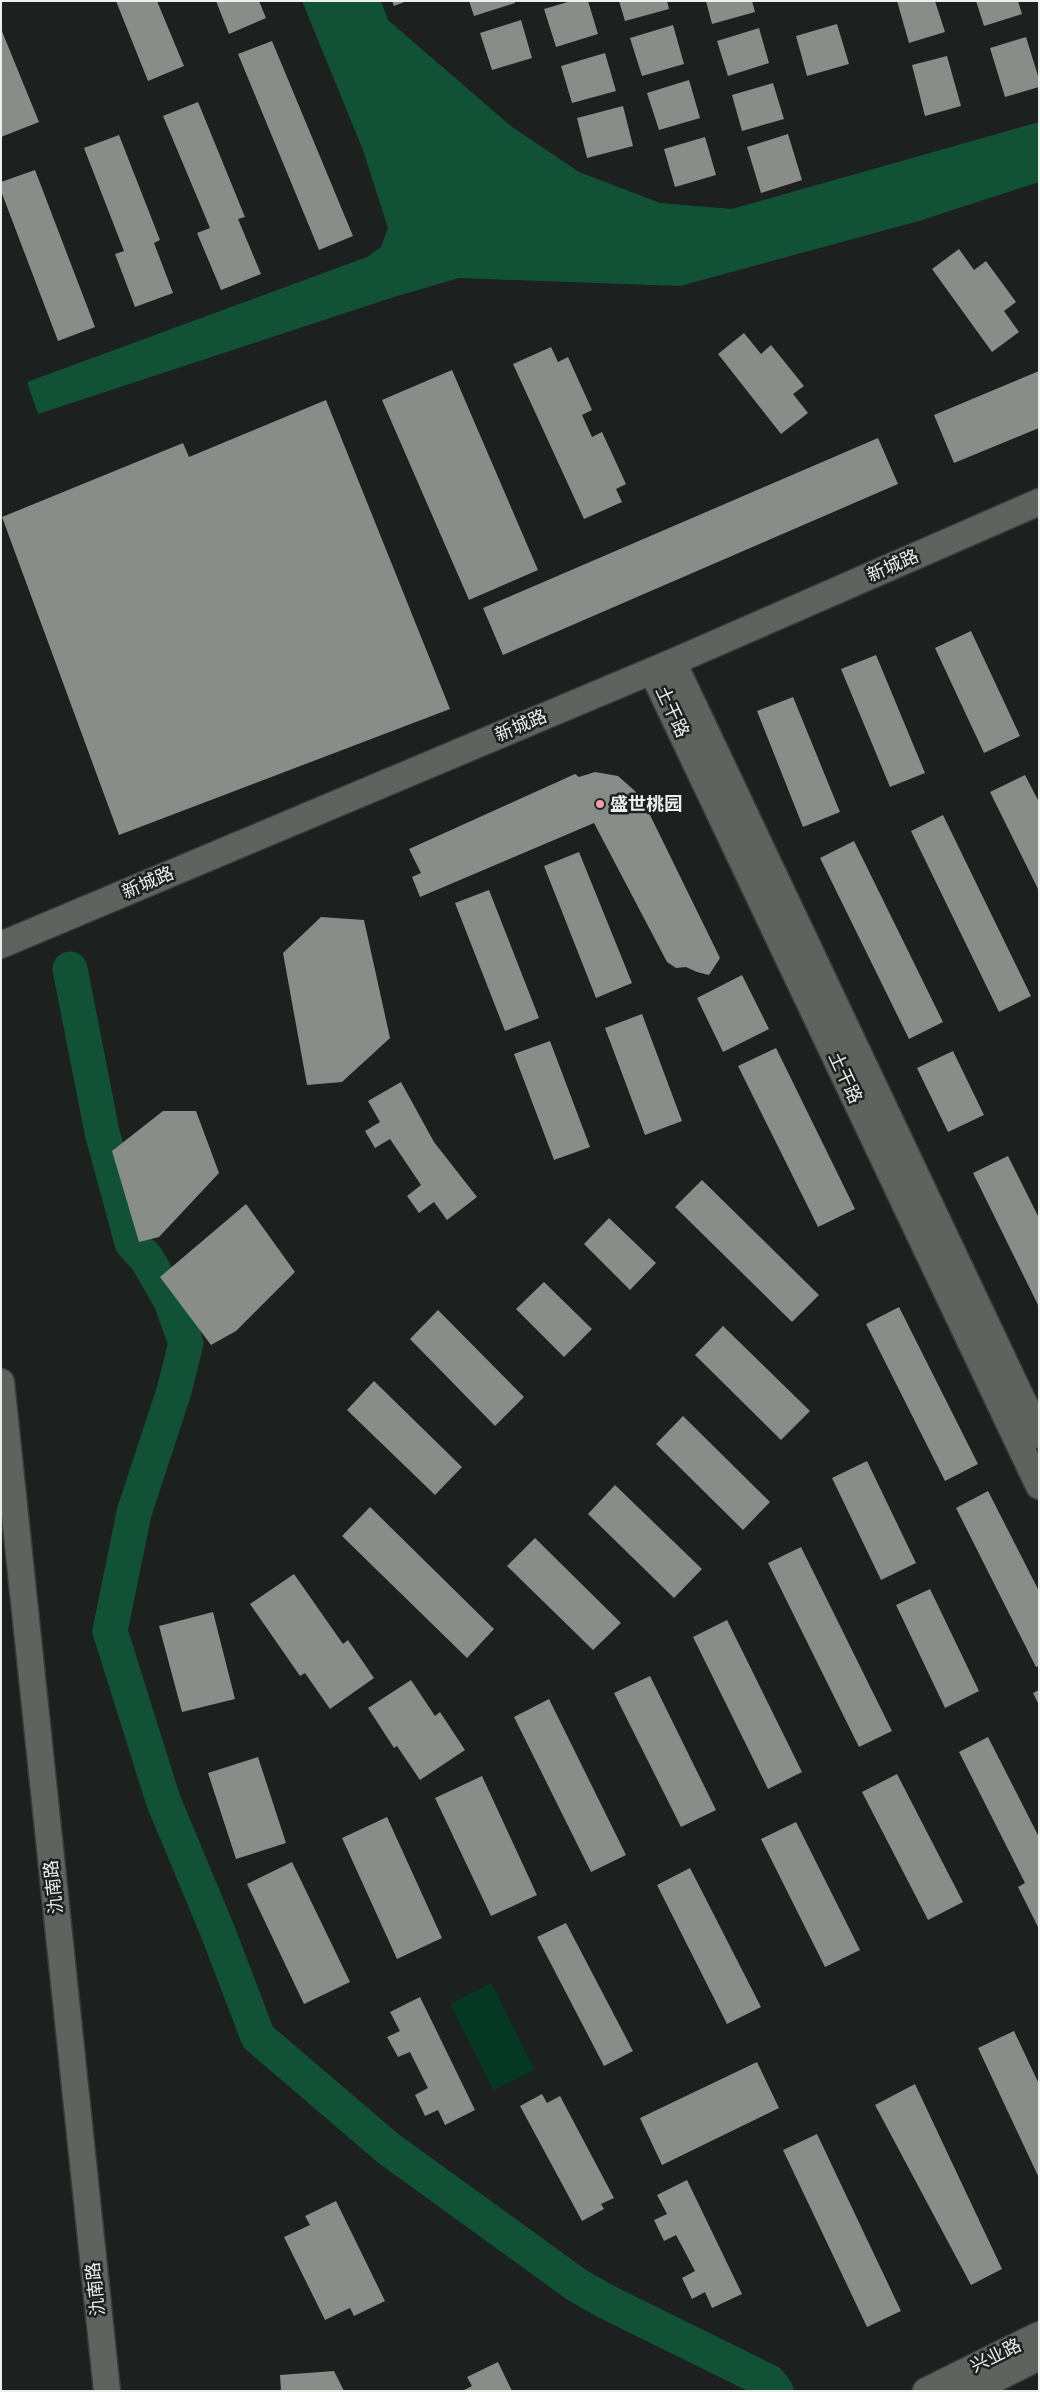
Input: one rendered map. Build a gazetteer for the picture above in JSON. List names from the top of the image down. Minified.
{"streets":{"street":["新城路","土干路","氿南路","兴业路"]},"crossings":[["新城路","土干路"]],"places":["盛世桃园"]}
